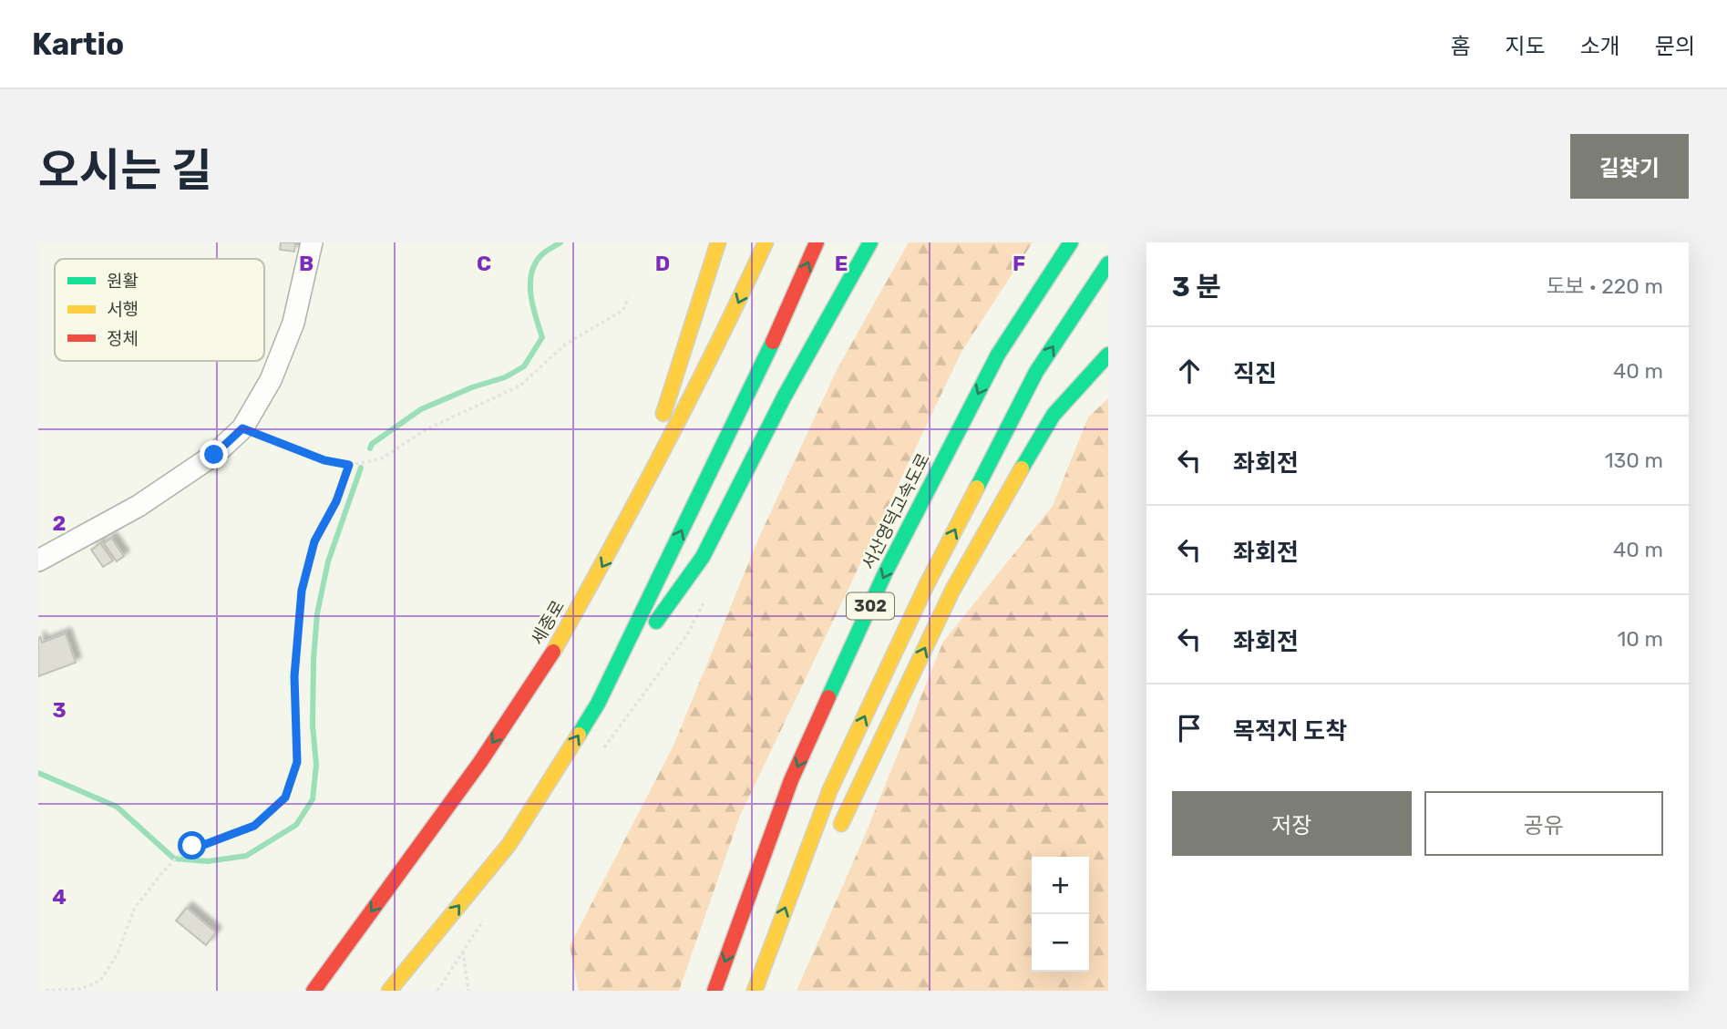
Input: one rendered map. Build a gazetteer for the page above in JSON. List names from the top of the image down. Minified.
{"streets":{"highway":["서산영덕고속도로","302","세종로"]},"legend":["원활","서행","정체"],"page":{"header":"Kartio","nav":["홈","지도","소개","문의"],"title":"오시는 길","buttons":["길찾기",["저장","공유"]],"heading":["3 분","도보 · 220 m"],"list":[["직진","40 m"],["좌회전","130 m"],["좌회전","40 m"],["좌회전","10 m"],"목적지 도착"],"map_buttons":["+","−"]},"grid":{"columns":["B","C","D","E","F"],"rows":["2","3","4"]}}
